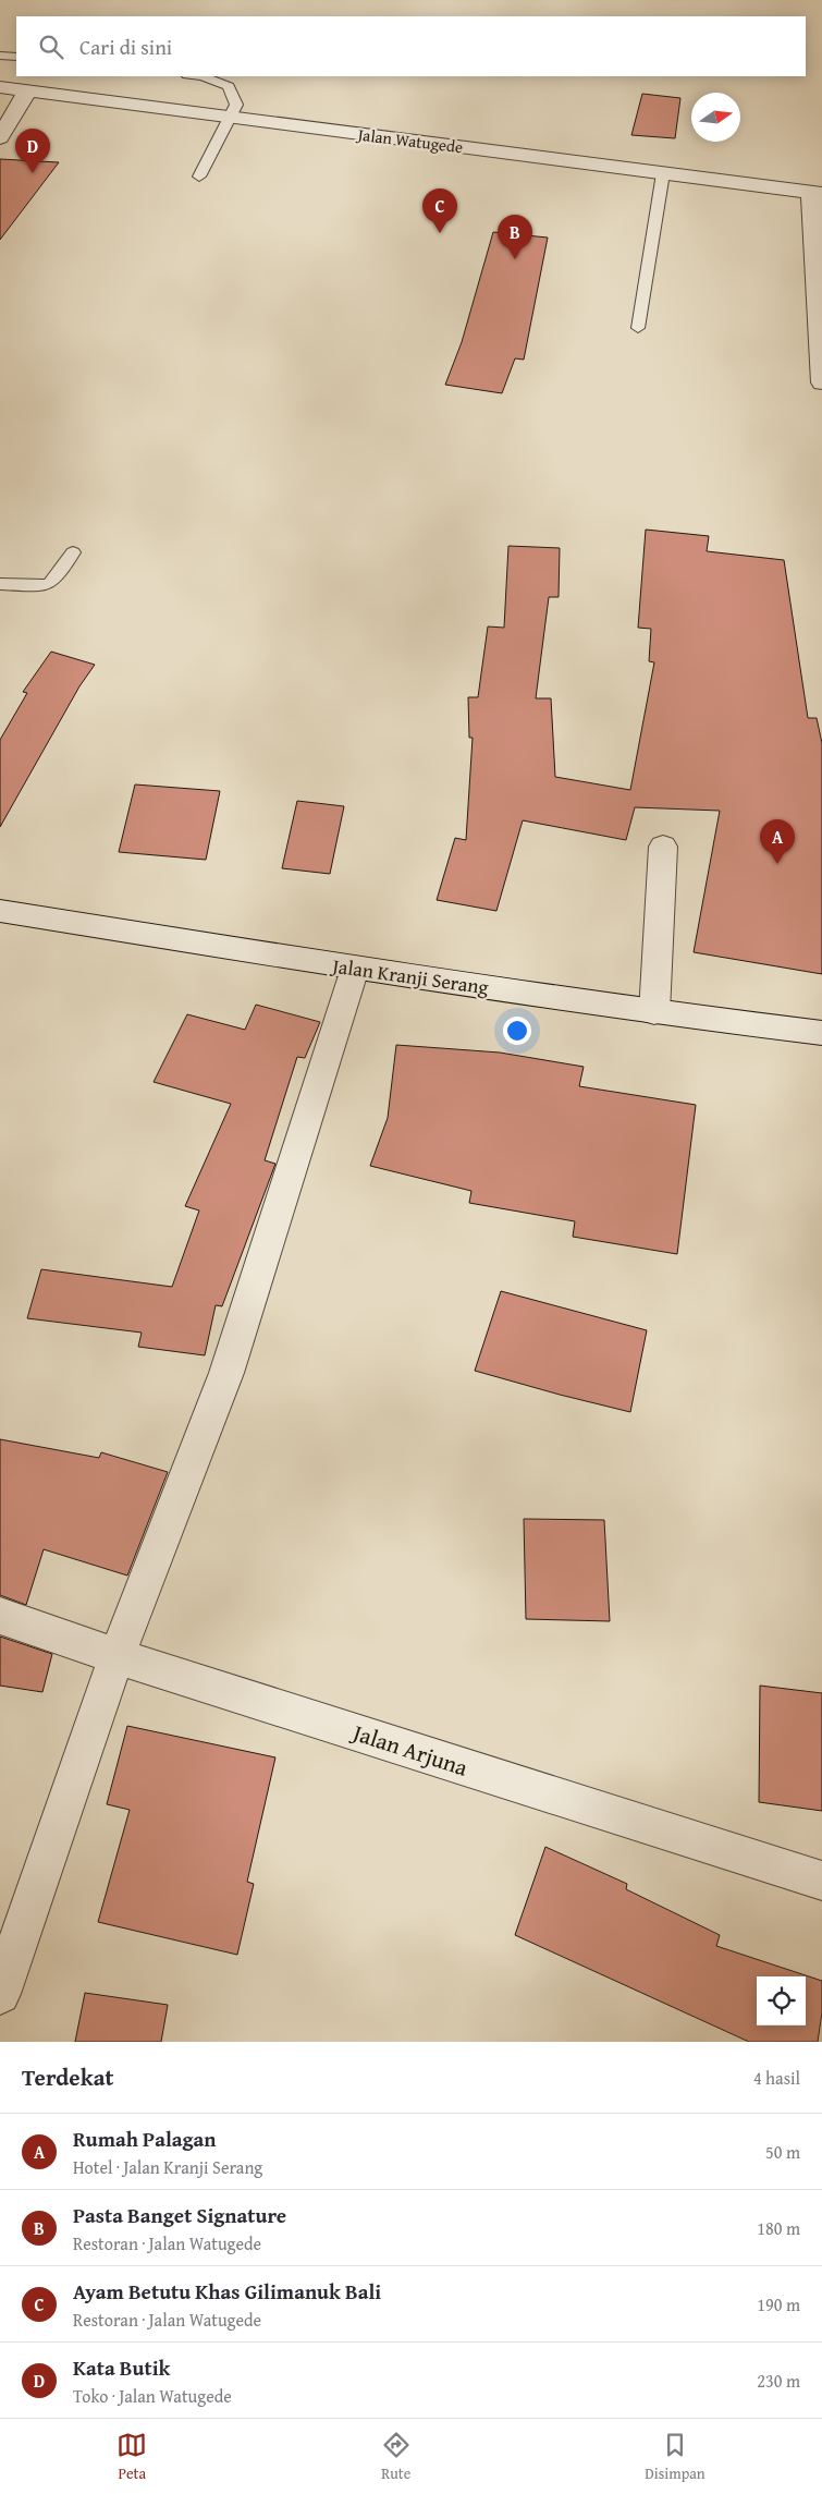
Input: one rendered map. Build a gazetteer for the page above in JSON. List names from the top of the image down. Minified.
{"streets":{"street":["Jalan Watugede","Jalan Kranji Serang","Jalan Arjuna"]},"north":"right","page":{"search":"Cari di sini","pins":["D","C","B","A"],"heading":["Terdekat","4 hasil"],"list":[{"mark":"A","name":"Rumah Palagan","note":"Hotel · Jalan Kranji Serang","value":"50 m"},{"mark":"B","name":"Pasta Banget Signature","note":"Restoran · Jalan Watugede","value":"180 m"},{"mark":"C","name":"Ayam Betutu Khas Gilimanuk Bali","note":"Restoran · Jalan Watugede","value":"190 m"},{"mark":"D","name":"Kata Butik","note":"Toko · Jalan Watugede","value":"230 m"}],"nav":["Peta","Rute","Disimpan"]}}
